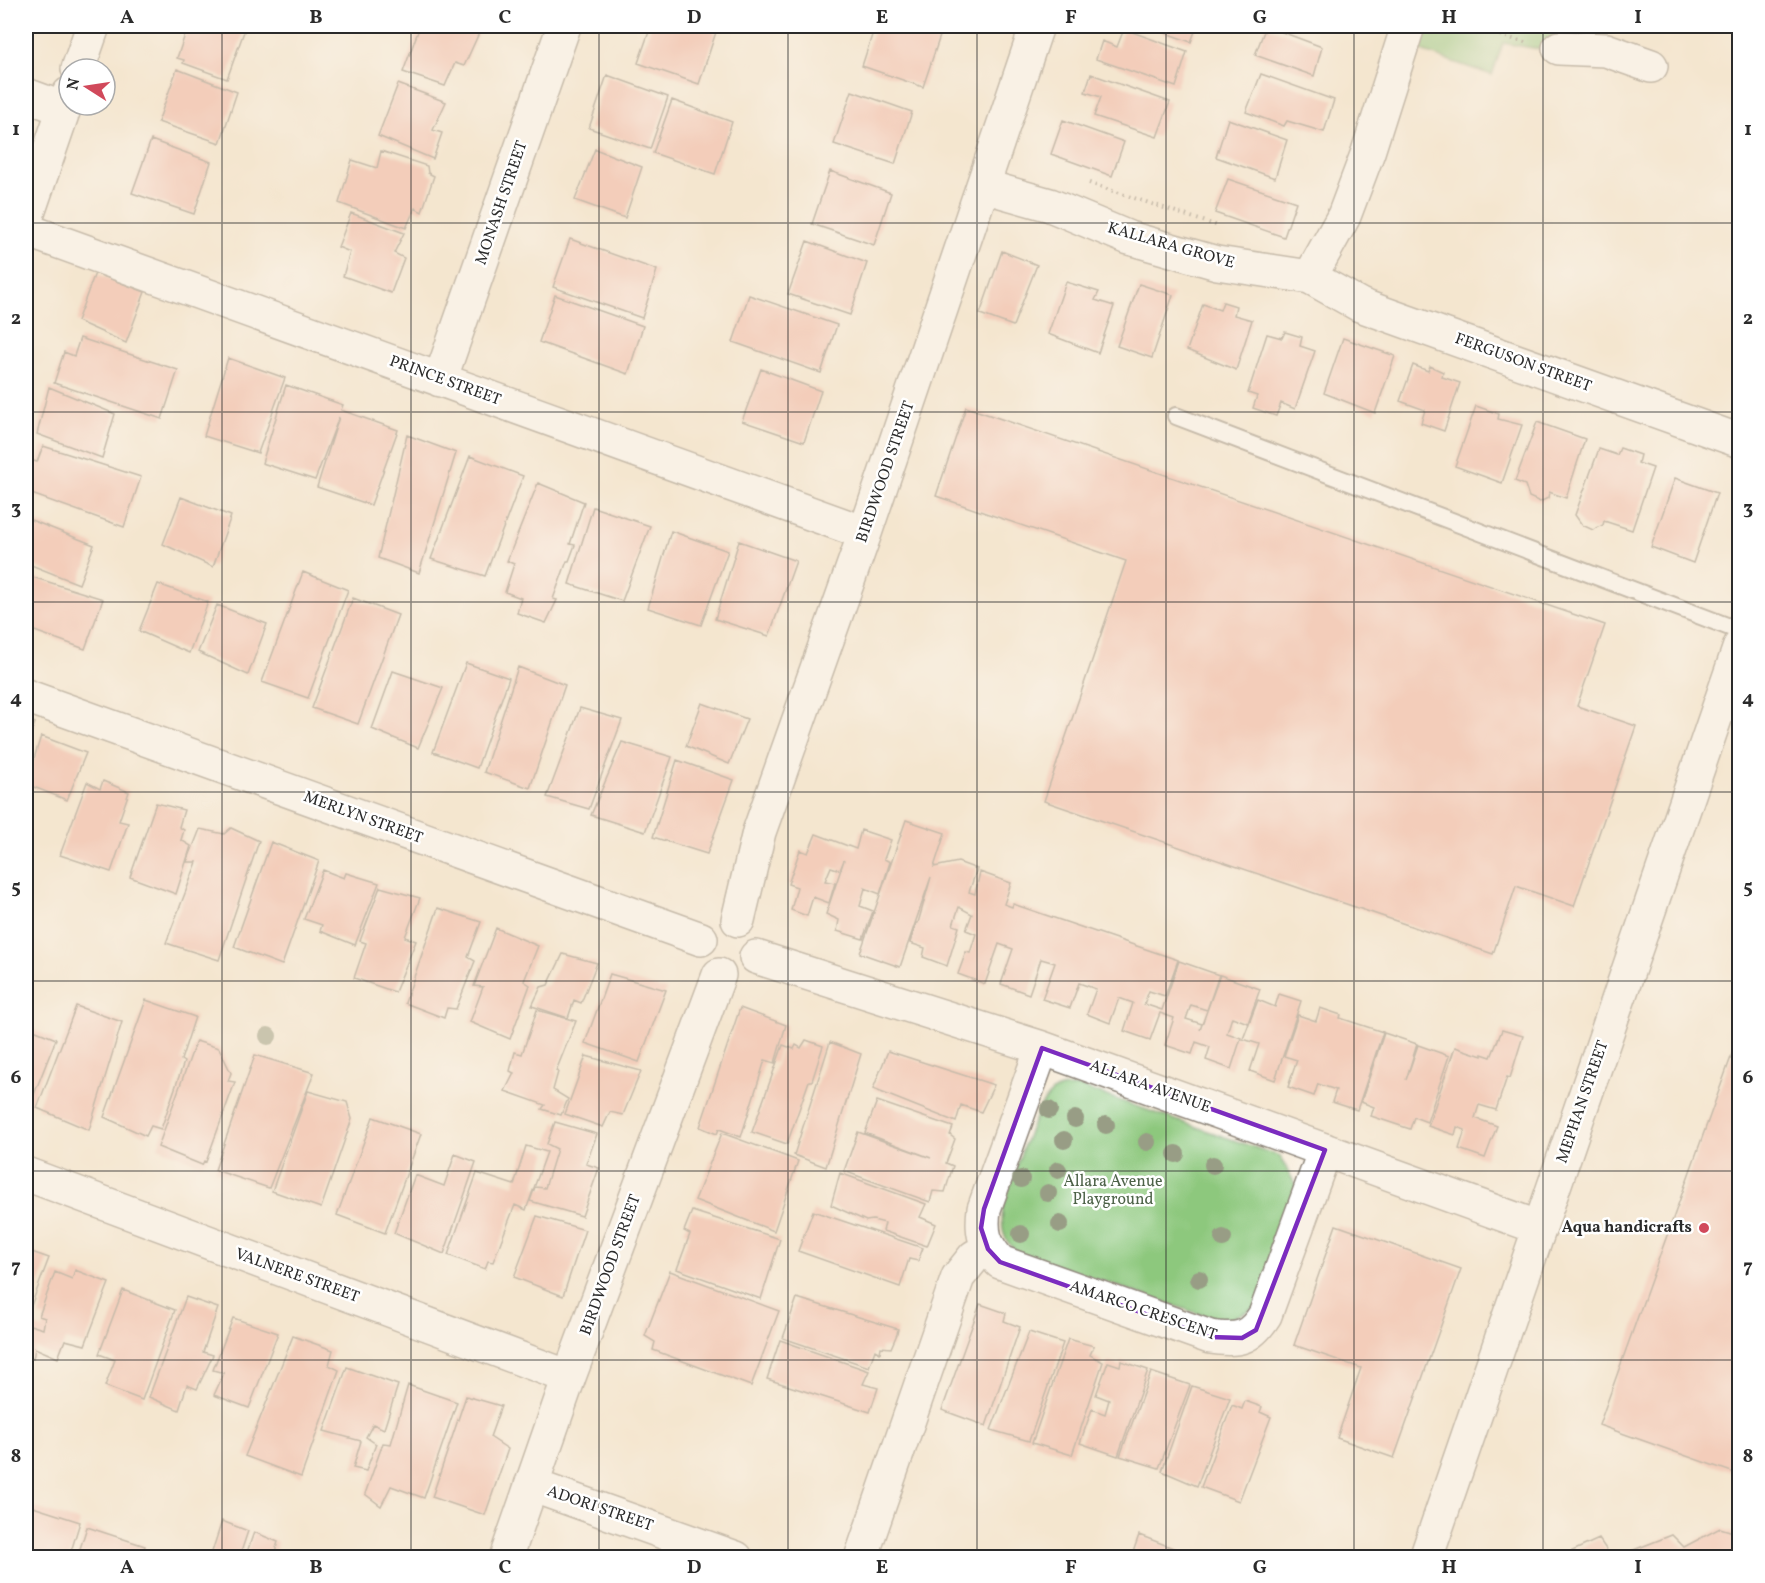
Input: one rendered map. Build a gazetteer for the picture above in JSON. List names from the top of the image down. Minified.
{"streets":{"street":["MONASH STREET","KALLARA GROVE","FERGUSON STREET","PRINCE STREET","BIRDWOOD STREET","MERLYN STREET","ALLARA AVENUE","MEPHAN STREET","VALNERE STREET","AMARCO CRESCENT","ADORI STREET"]},"crossings":[["MONASH STREET","PRINCE STREET"],["KALLARA GROVE","FERGUSON STREET"],["KALLARA GROVE","BIRDWOOD STREET"],["PRINCE STREET","BIRDWOOD STREET"],["BIRDWOOD STREET","MERLYN STREET"],["BIRDWOOD STREET","ALLARA AVENUE"],["BIRDWOOD STREET","VALNERE STREET"],["BIRDWOOD STREET","ADORI STREET"],["MERLYN STREET","ALLARA AVENUE"],["ALLARA AVENUE","MEPHAN STREET"],["ALLARA AVENUE","AMARCO CRESCENT"]],"parks":["Allara Avenue Playground"],"places":["Aqua handicrafts"],"north":"left","grid":{"columns":["A","B","C","D","E","F","G","H","I"],"rows":["1","2","3","4","5","6","7","8"]}}
